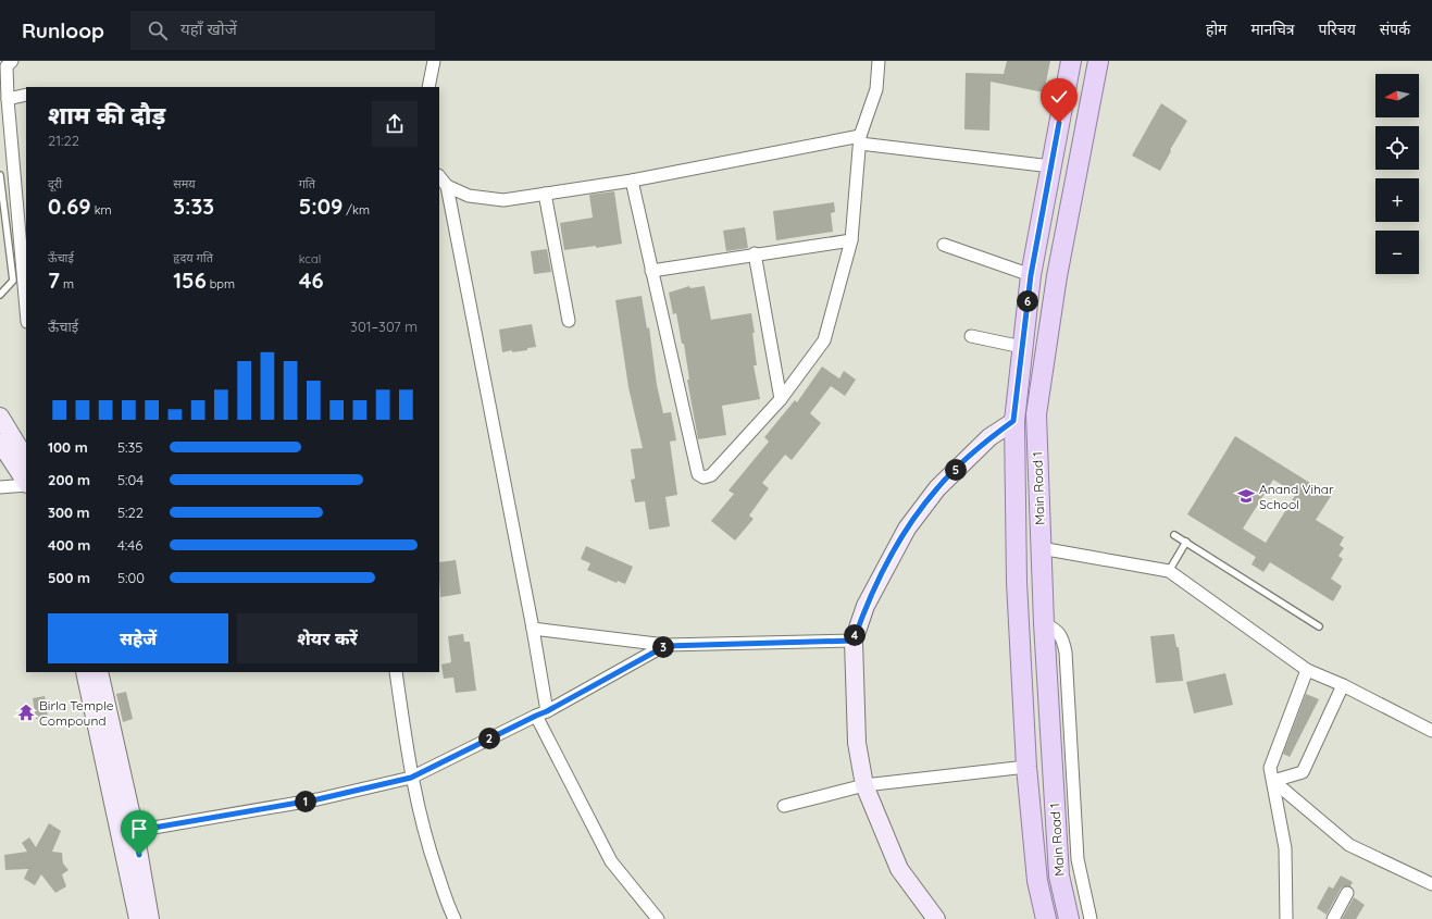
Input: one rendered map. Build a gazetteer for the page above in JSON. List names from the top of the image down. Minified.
{"streets":{"main road":["Main Road 1"]},"places":{"school or university":["Anand Vihar School"],"temple":["Birla Temple Compound"]},"north":"left","page":{"header":"Runloop","search":"यहाँ खोजें","nav":["होम","मानचित्र","परिचय","संपर्क"],"map_buttons":["+","−"],"heading":["शाम की दौड़","21:22"],"stats":[["दूरी","0.69 km"],["समय","3:33"],["गति","5:09 /km"],["ऊँचाई","7 m"],["हृदय गति","156 bpm"],["kcal","46"]],"pins":["6","5","4","3","2","1"],"chart":["ऊँचाई","301–307 m"],"list":[{"name":"100 m","note":"5:35"},{"name":"200 m","note":"5:04"},{"name":"300 m","note":"5:22"},{"name":"400 m","note":"4:46"},{"name":"500 m","note":"5:00"}],"buttons":["सहेजें","शेयर करें"]}}
